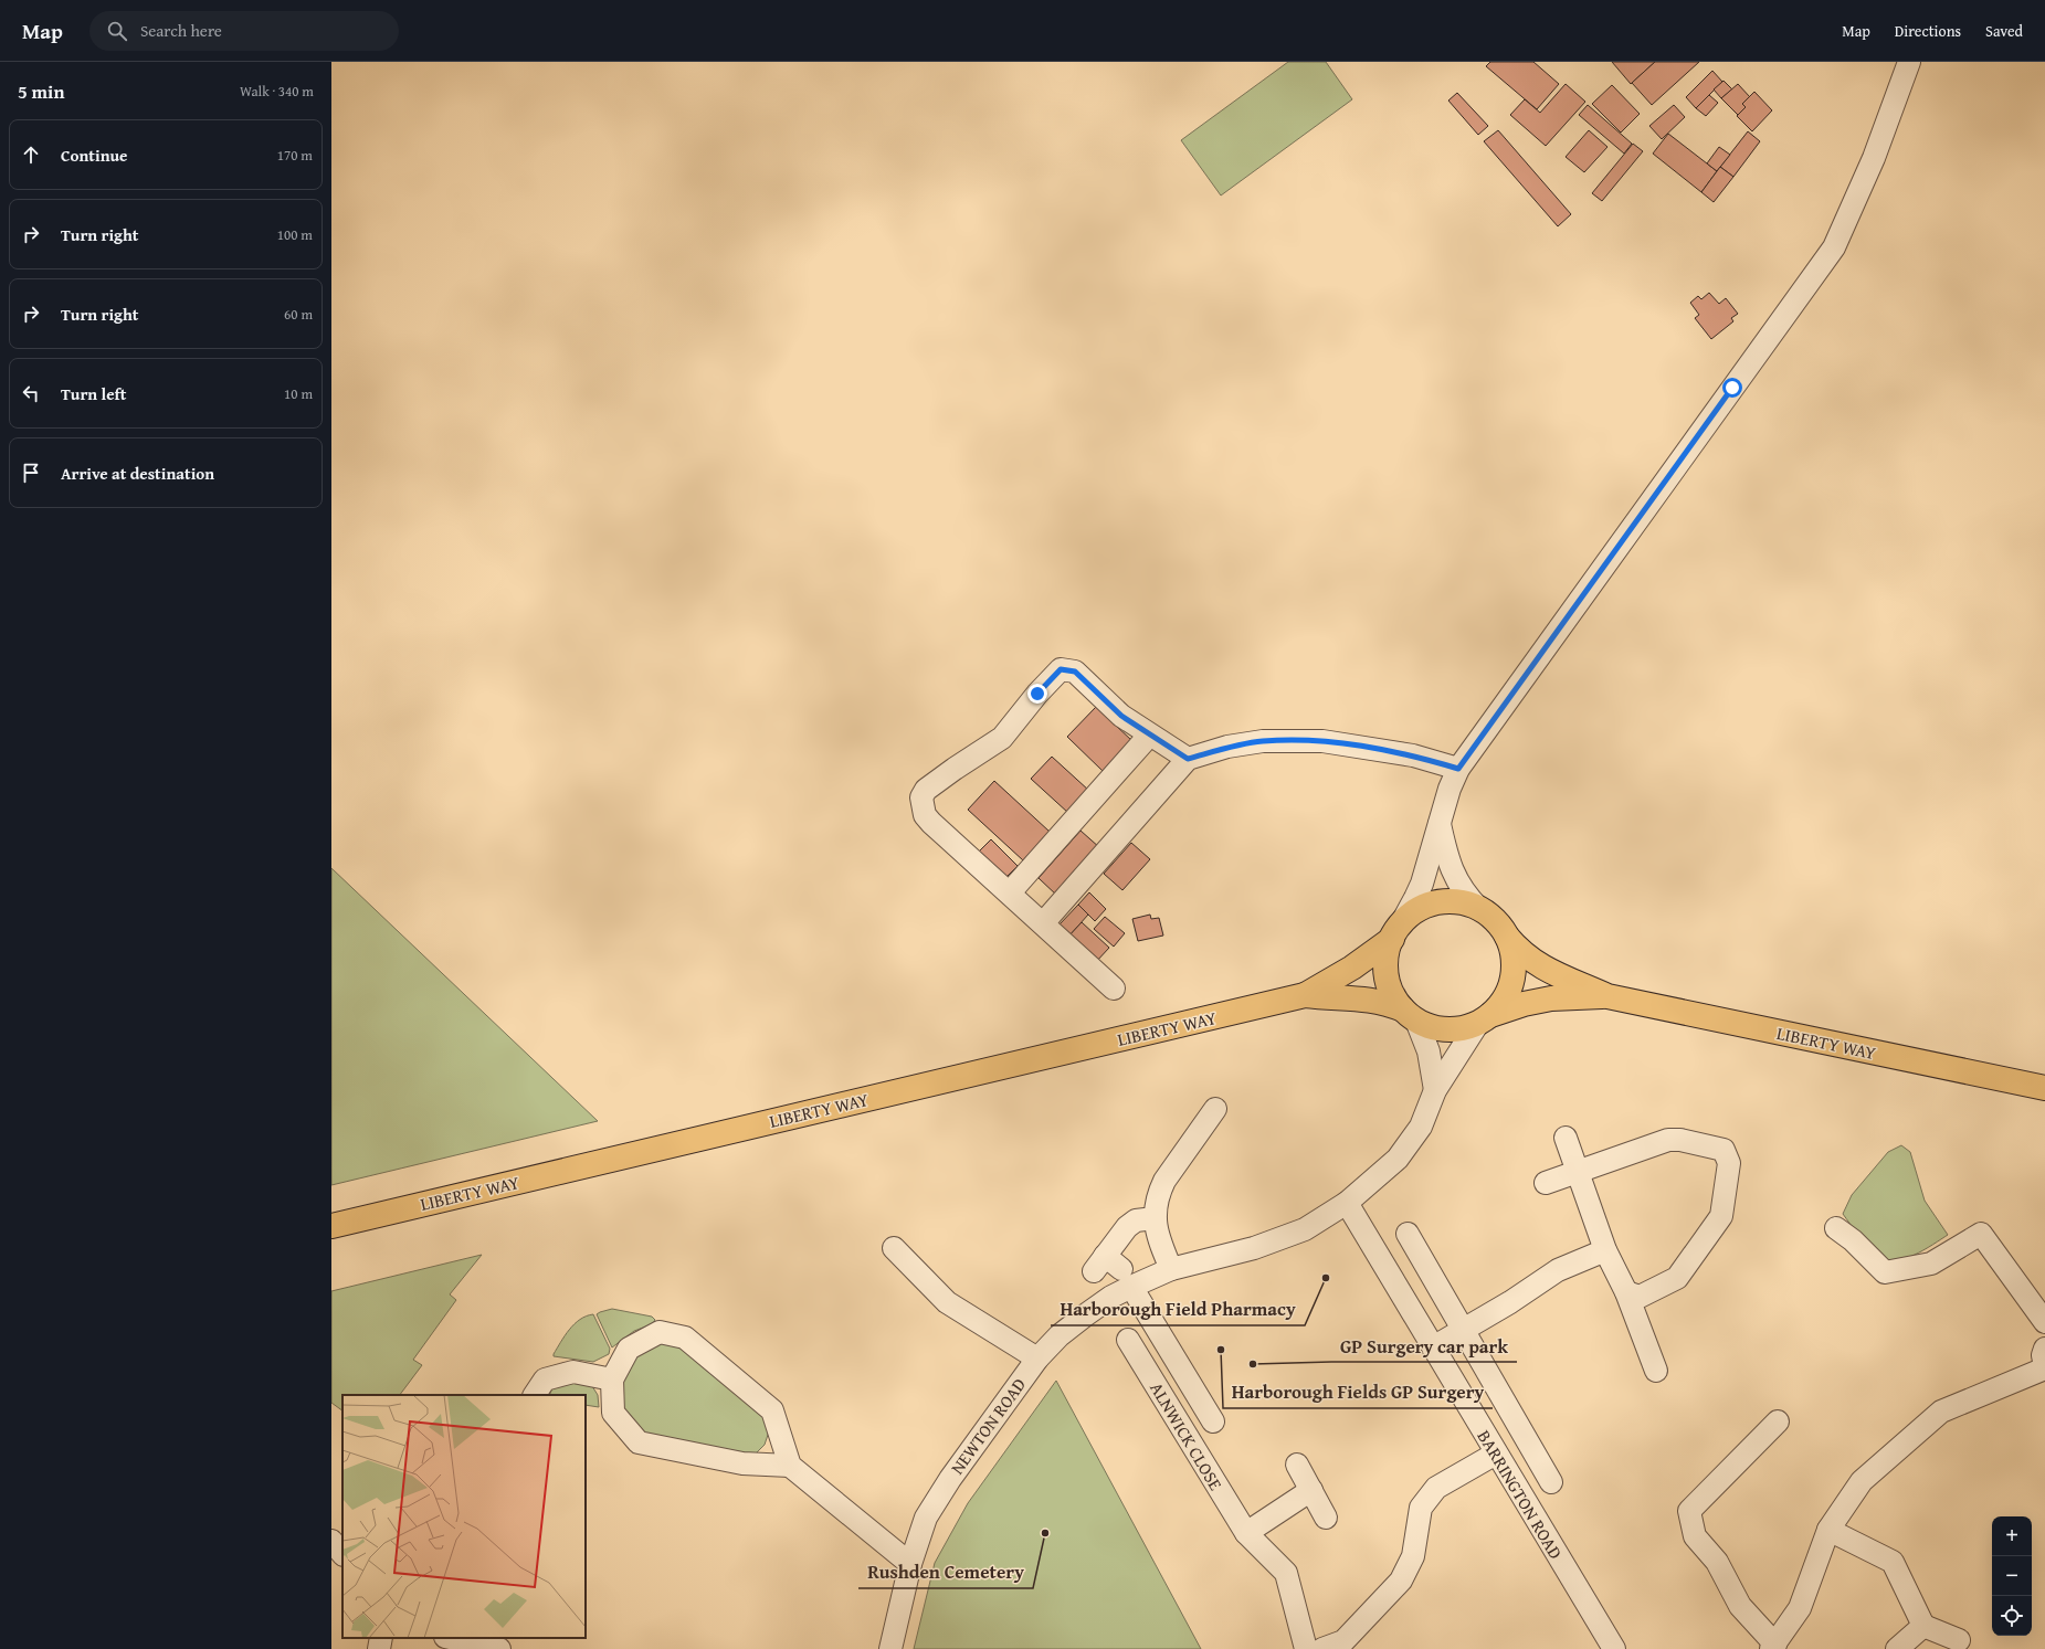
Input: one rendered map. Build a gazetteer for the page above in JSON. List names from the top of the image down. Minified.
{"streets":{"highway":["LIBERTY WAY"],"street":["NEWTON ROAD","ALNWICK CLOSE","BARRINGTON ROAD"]},"crossings":[["LIBERTY WAY","NEWTON ROAD"],["NEWTON ROAD","BARRINGTON ROAD"]],"places":["Harborough Field Pharmacy","Harborough Fields GP Surgery","GP Surgery car park","Rushden Cemetery"],"page":{"header":"Map","search":"Search here","nav":["Map","Directions","Saved"],"heading":["5 min","Walk · 340 m"],"list":[["Continue","170 m"],["Turn right","100 m"],["Turn right","60 m"],["Turn left","10 m"],"Arrive at destination"],"map_buttons":["+","−"]}}
